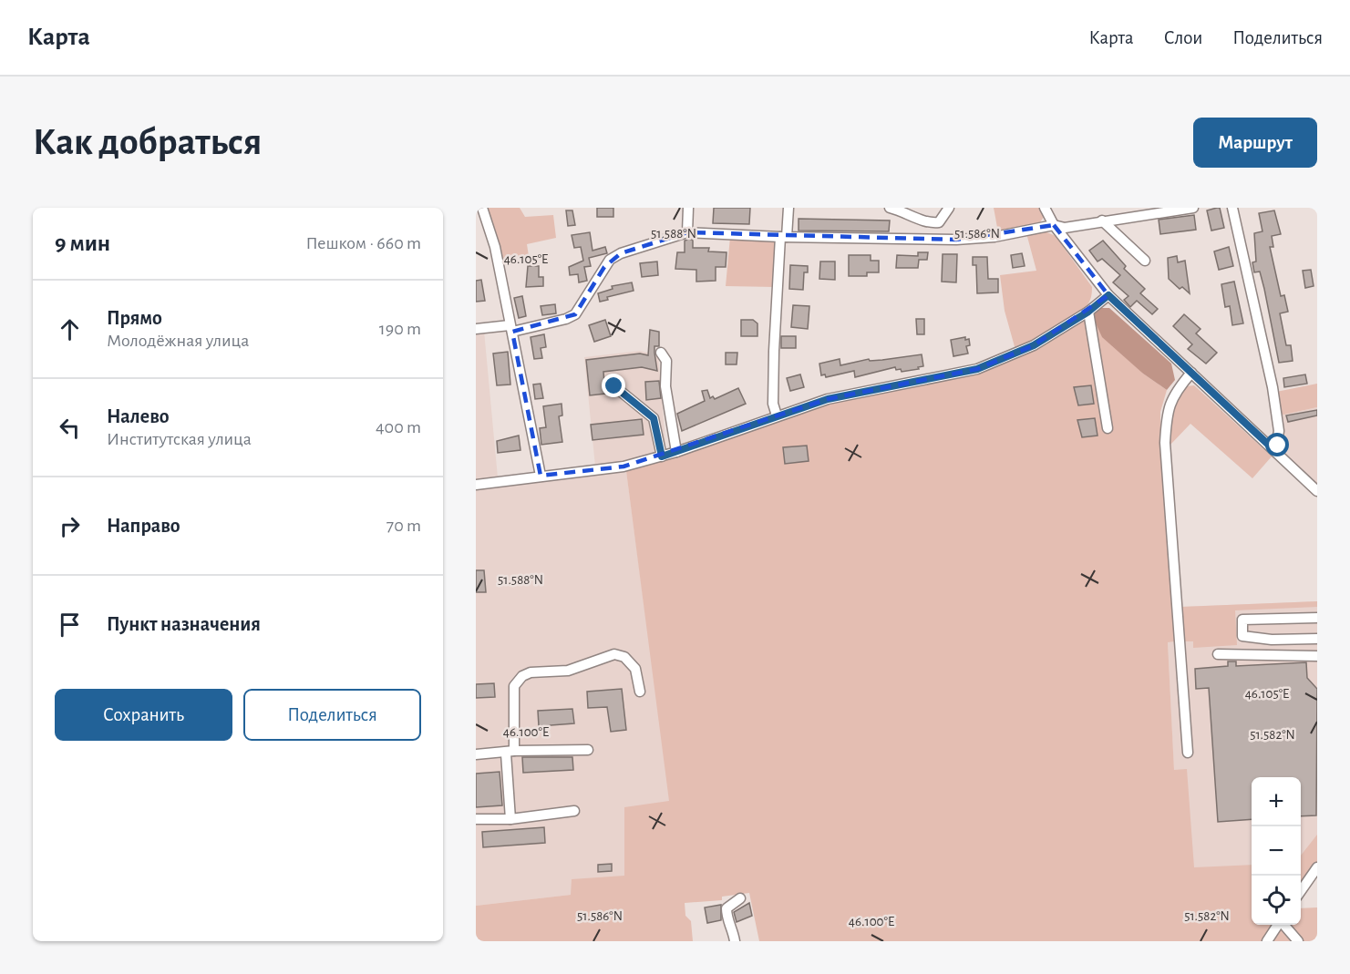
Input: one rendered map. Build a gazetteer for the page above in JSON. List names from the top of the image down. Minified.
{"page":{"header":"Карта","nav":["Карта","Слои","Поделиться"],"buttons":["Маршрут",["Сохранить","Поделиться"]],"title":"Как добраться","heading":["9 мин","Пешком · 660 m"],"list":[["Прямо","Молодёжная улица","190 m"],["Налево","Институтская улица","400 m"],["Направо","70 m"],"Пункт назначения"],"map_buttons":["+","−"]},"coordinates":["51.588°N","51.586°N","46.105°E","46.100°E","51.582°N"]}
